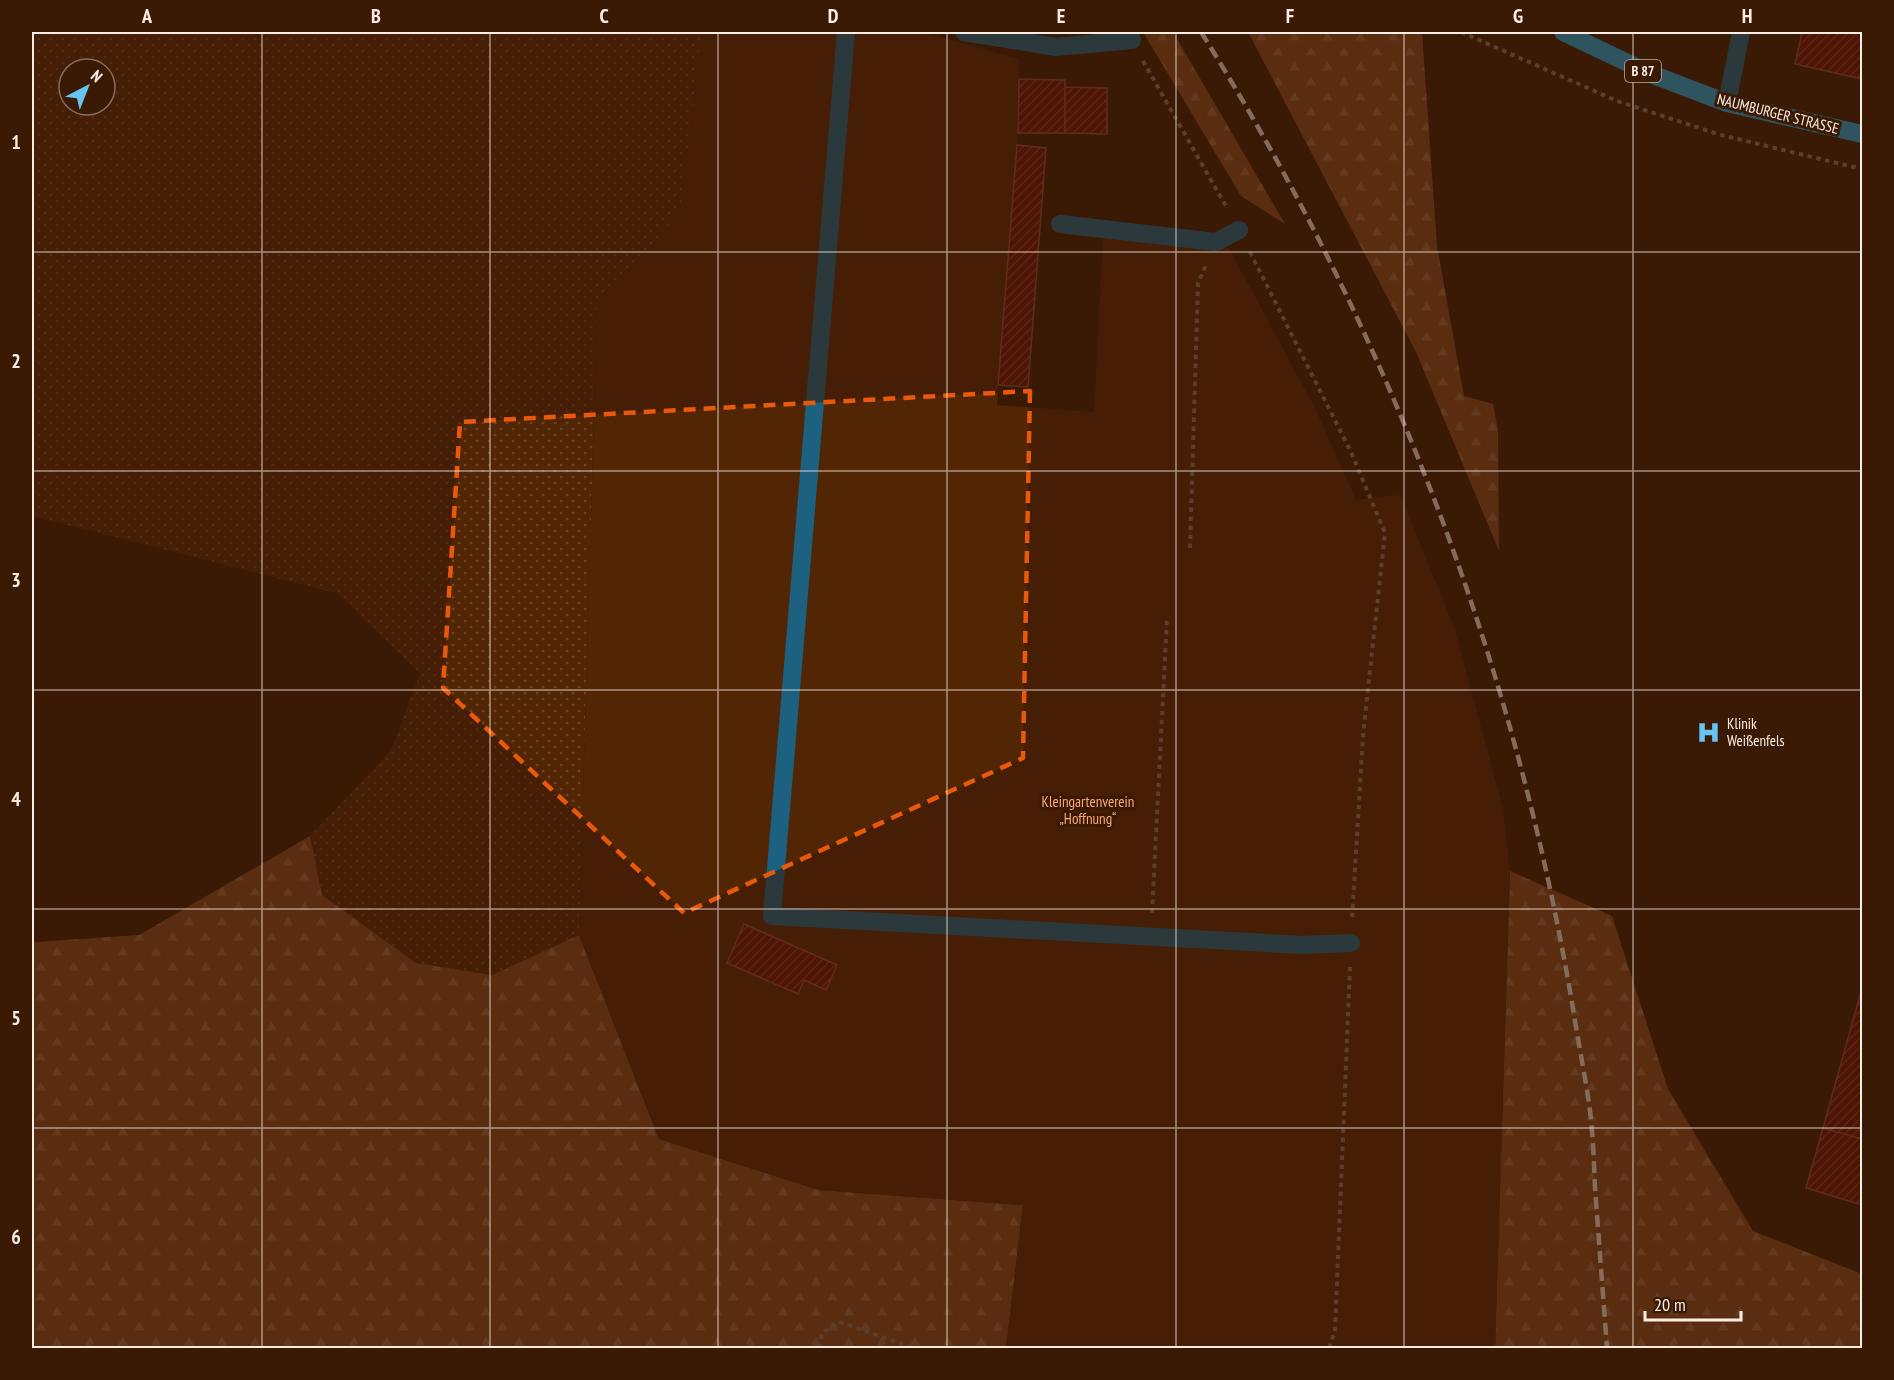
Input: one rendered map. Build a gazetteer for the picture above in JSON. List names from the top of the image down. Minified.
{"streets":{"main road":["B 87","NAUMBURGER STRASSE"]},"parks":["Kleingartenverein „Hoffnung“"],"places":{"hospital":["Klinik Weißenfels"]},"scale_bar":"20 m","north":"top right","grid":{"columns":["A","B","C","D","E","F","G","H"],"rows":["1","2","3","4","5","6"]}}
